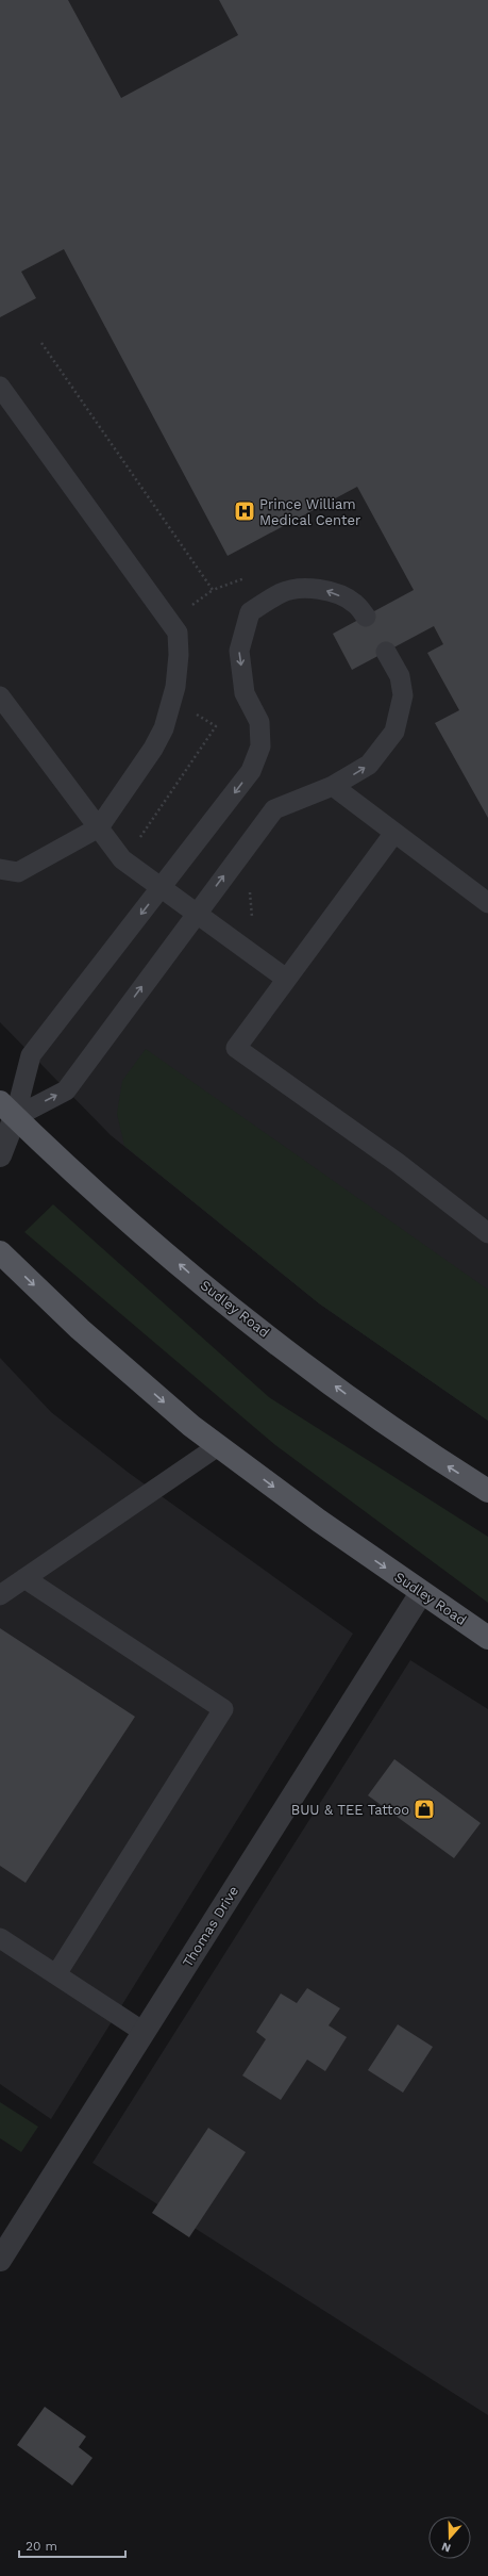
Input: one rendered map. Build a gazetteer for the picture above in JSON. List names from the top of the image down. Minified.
{"streets":{"main road":["Sudley Road"],"street":["Thomas Drive"]},"crossings":[["Sudley Road","Thomas Drive"]],"places":{"hospital":["Prince William Medical Center"],"shop":["BUU & TEE Tattoo"]},"scale_bar":"20 m","north":"bottom"}
